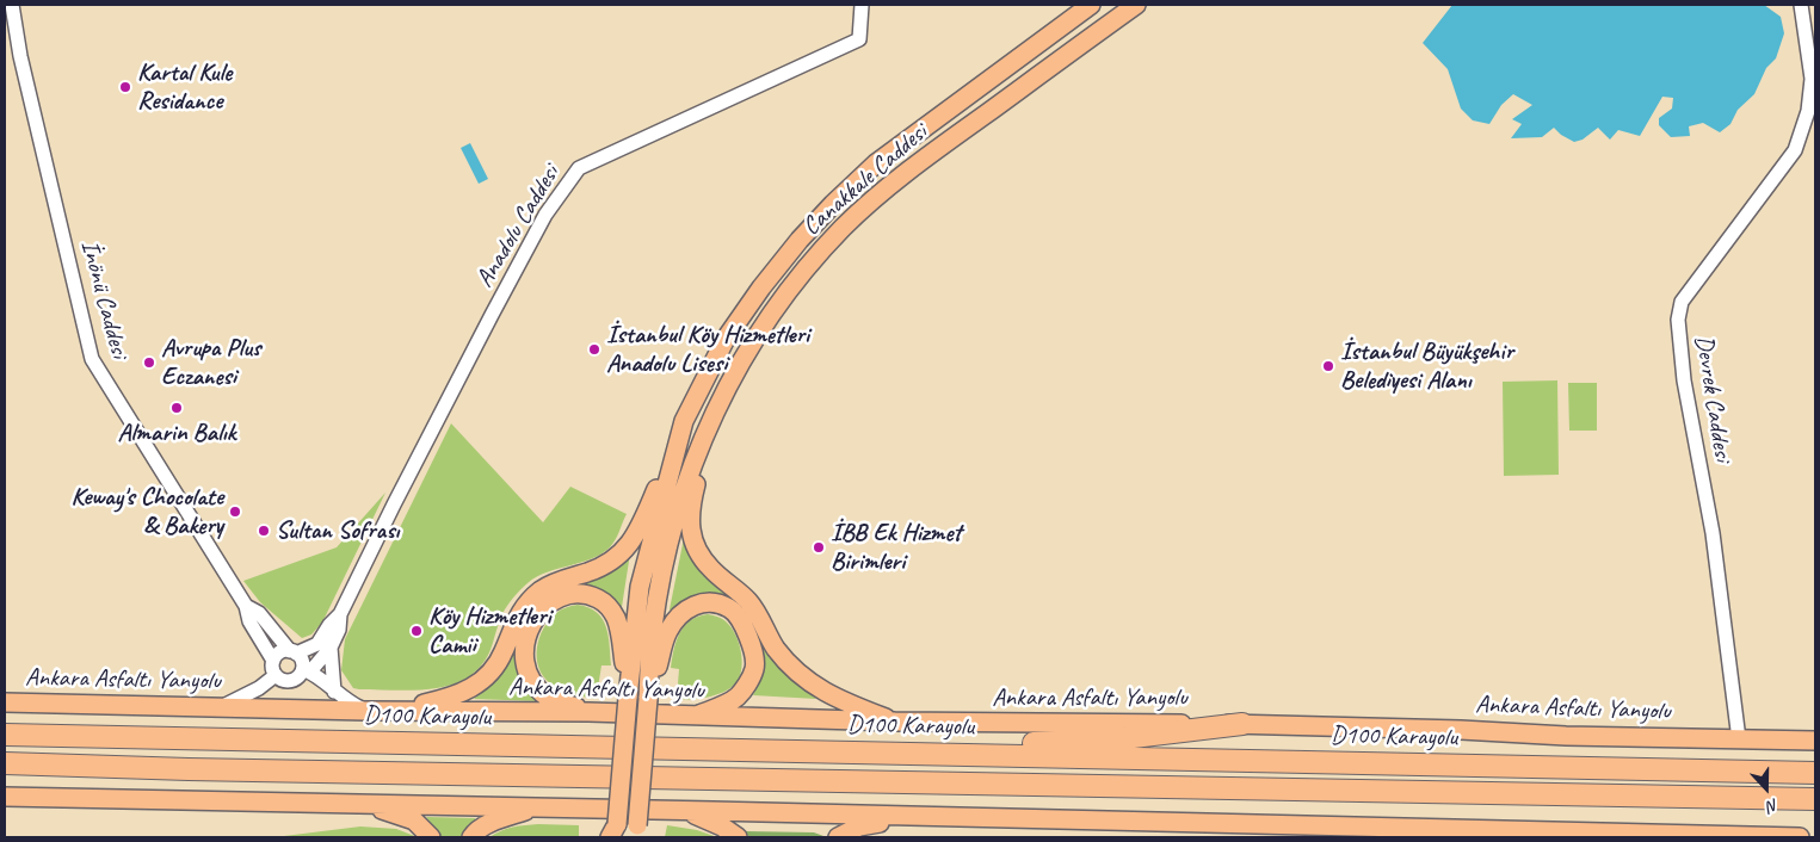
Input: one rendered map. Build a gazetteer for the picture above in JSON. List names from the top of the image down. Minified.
{"streets":{"highway":["D100 Karayolu"],"main road":["Canakkale Caddesi","Ankara Asfaltı Yanyolu"],"street":["Anadolu Caddesi","İnönü Caddesi","Devrek Caddesi"]},"crossings":[["Anadolu Caddesi","İnönü Caddesi"],["Devrek Caddesi","Ankara Asfaltı Yanyolu"]],"places":["Kartal Kule Residance","İstanbul Köy Hizmetleri Anadolu Lisesi","Avrupa Plus Eczanesi","İstanbul Büyükşehir Belediyesi Alanı","Almarin Balık","Keway's Chocolate & Bakery","Sultan Sofrası","İBB Ek Hizmet Birimleri","Köy Hizmetleri Camii"],"north":"bottom"}
